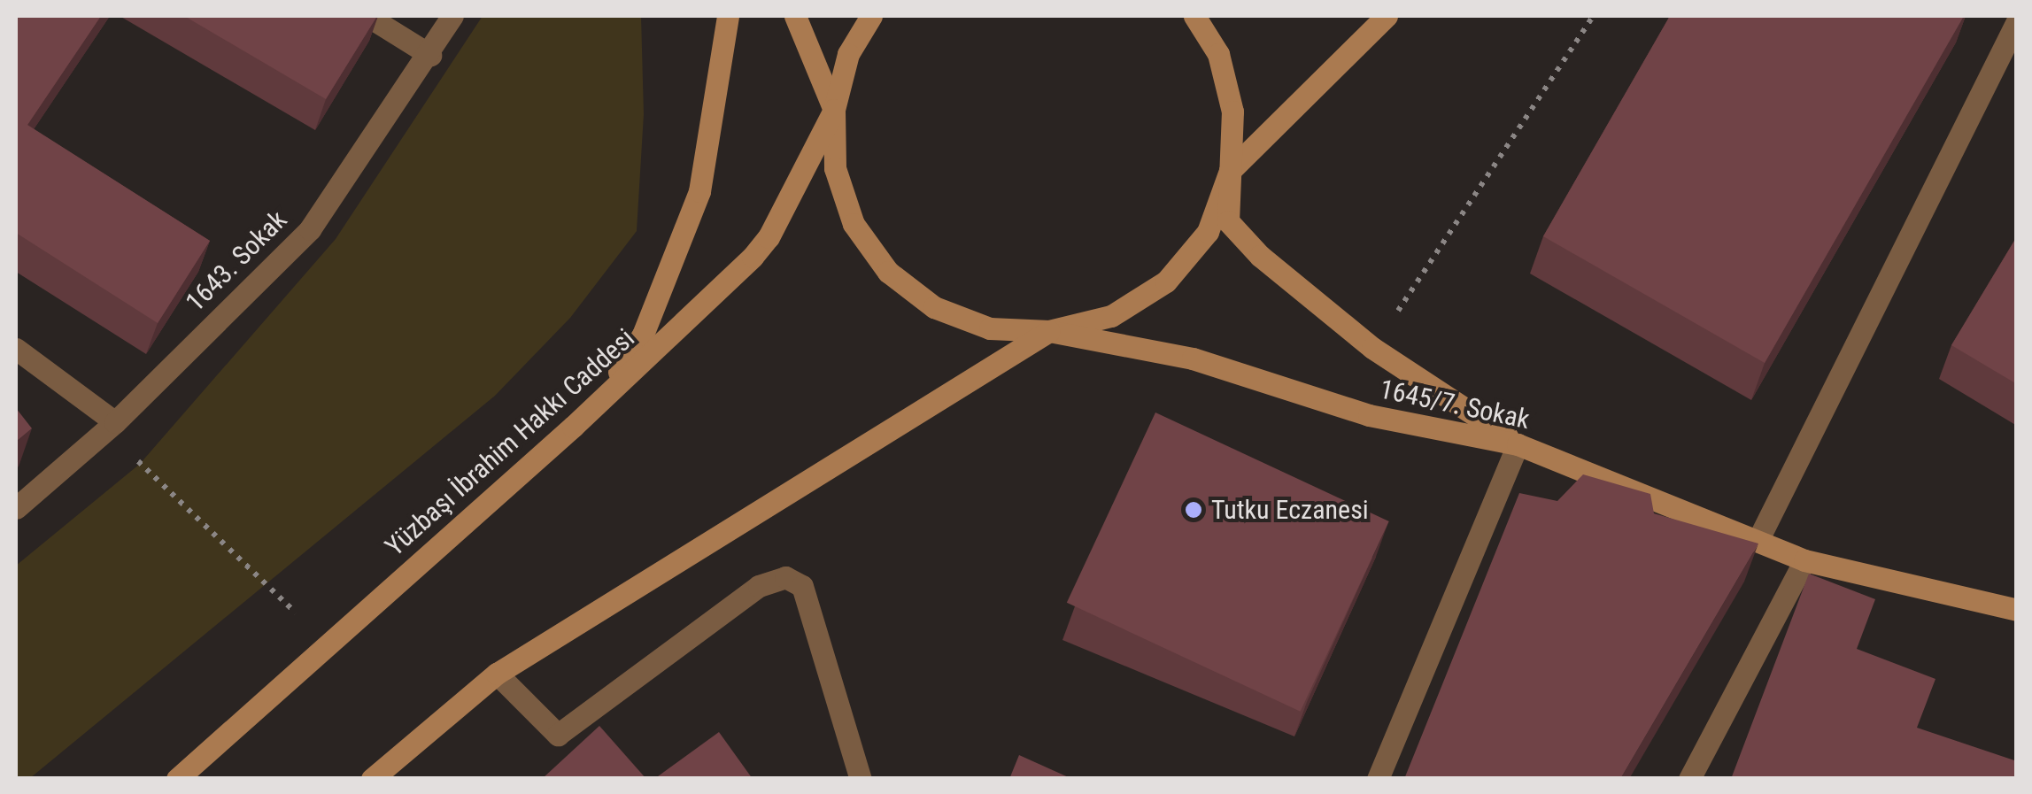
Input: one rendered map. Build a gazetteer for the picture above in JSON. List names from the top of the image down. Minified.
{"streets":{"main road":["1645/7. Sokak","Yüzbaşı İbrahim Hakkı Caddesi"],"street":["1643. Sokak"]},"places":["Tutku Eczanesi"]}
